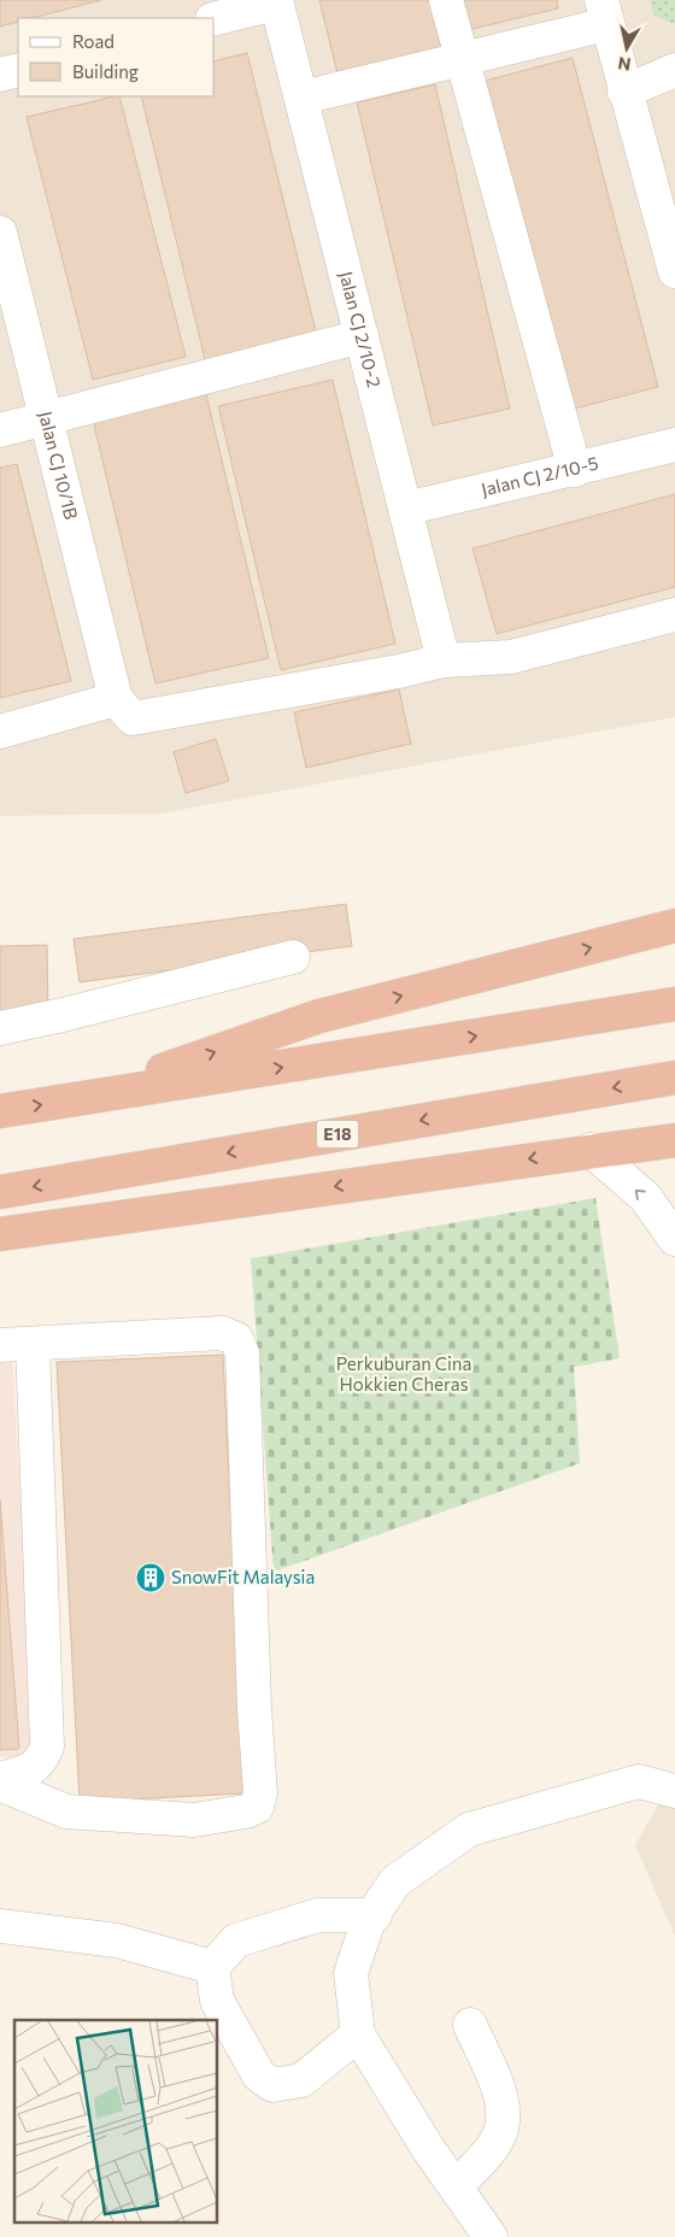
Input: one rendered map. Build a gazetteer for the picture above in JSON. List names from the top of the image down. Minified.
{"streets":{"highway":["E18"],"street":["Jalan CJ 2/10-2","Jalan CJ 10/1B","Jalan CJ 2/10-5"]},"crossings":[["Jalan CJ 2/10-2","Jalan CJ 2/10-5"]],"parks":["Perkuburan Cina Hokkien Cheras"],"places":{"building":["SnowFit Malaysia"]},"legend":["Road","Building"],"north":"bottom"}
